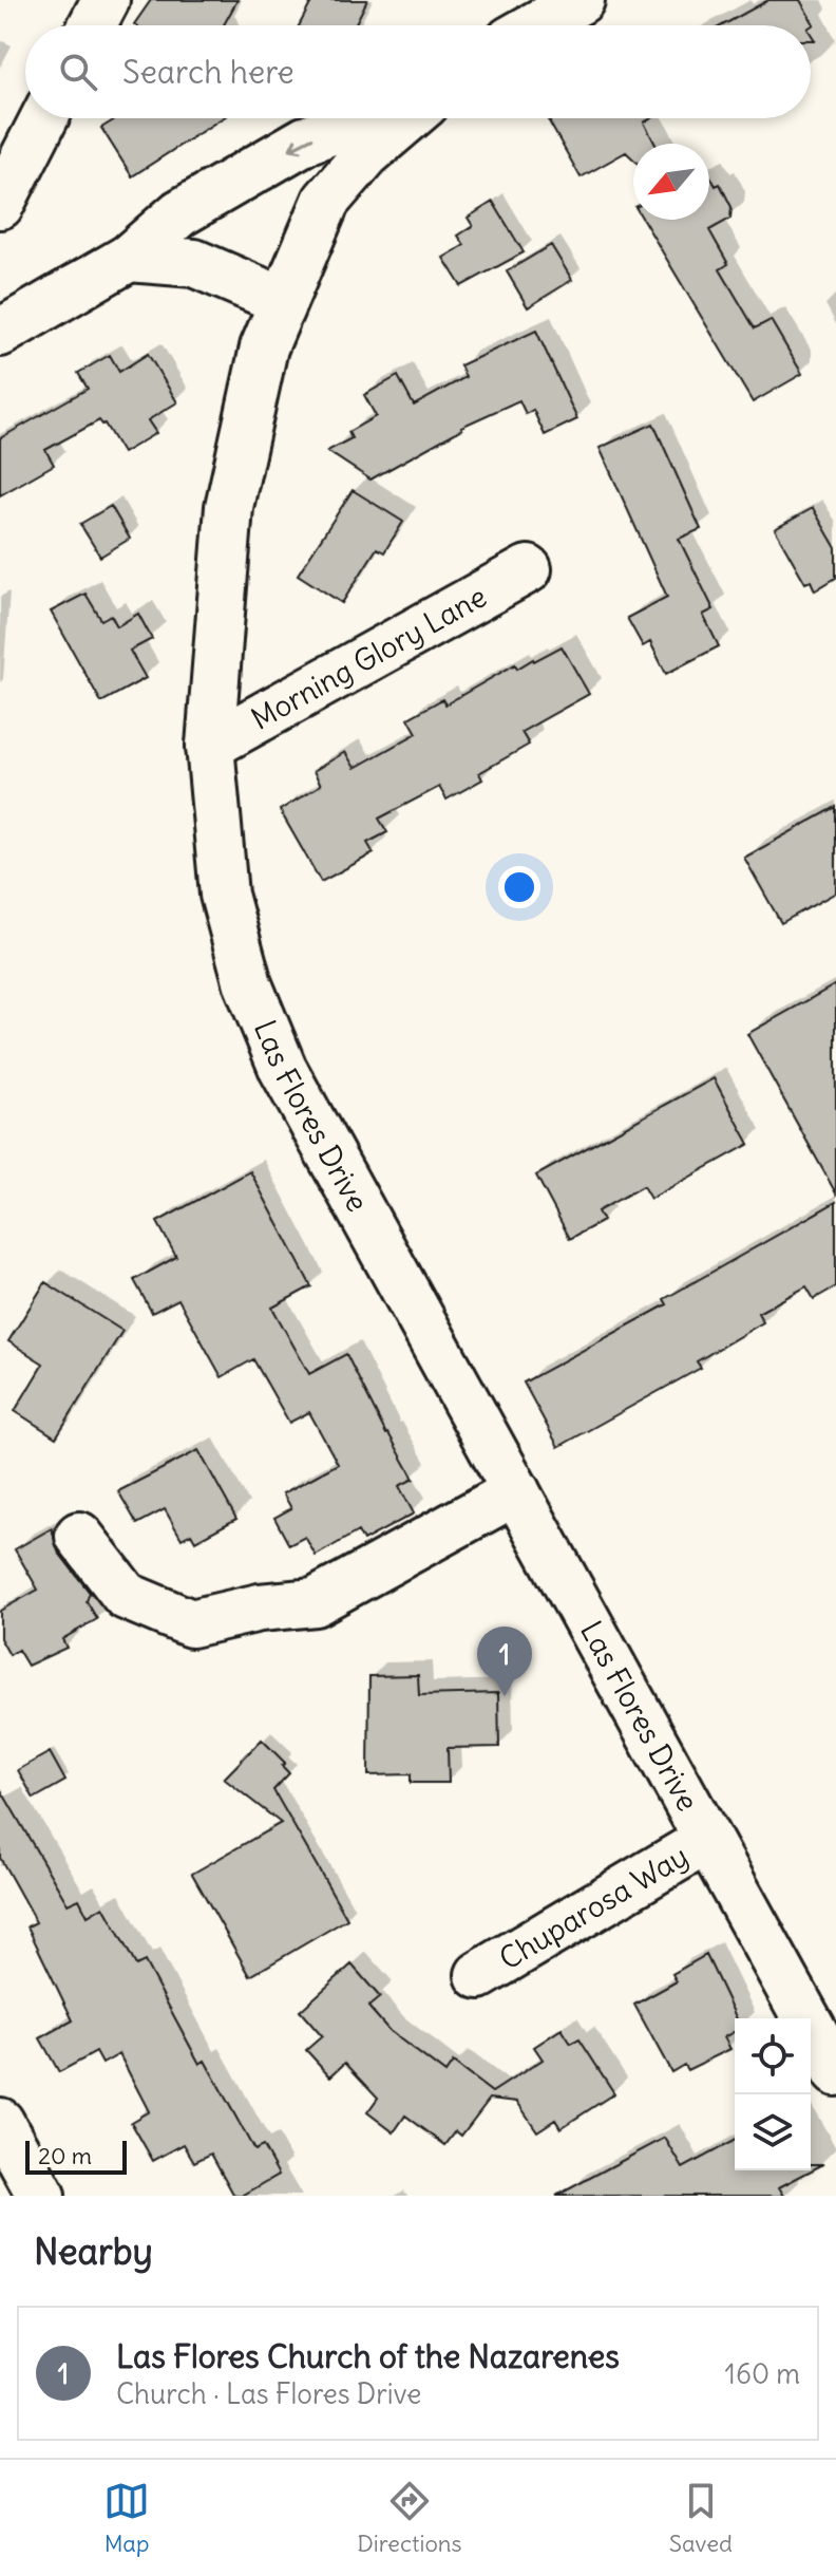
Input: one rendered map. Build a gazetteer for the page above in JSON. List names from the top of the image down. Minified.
{"streets":{"street":["Morning Glory Lane","Las Flores Drive","Chuparosa Way"]},"crossings":[["Morning Glory Lane","Las Flores Drive"],["Las Flores Drive","Chuparosa Way"]],"scale_bar":"20 m","north":"bottom left","page":{"search":"Search here","pins":"1","scale":"20 m","heading":"Nearby","list":[{"mark":"1","name":"Las Flores Church of the Nazarenes","note":"Church · Las Flores Drive","value":"160 m"}],"nav":["Map","Directions","Saved"]}}
